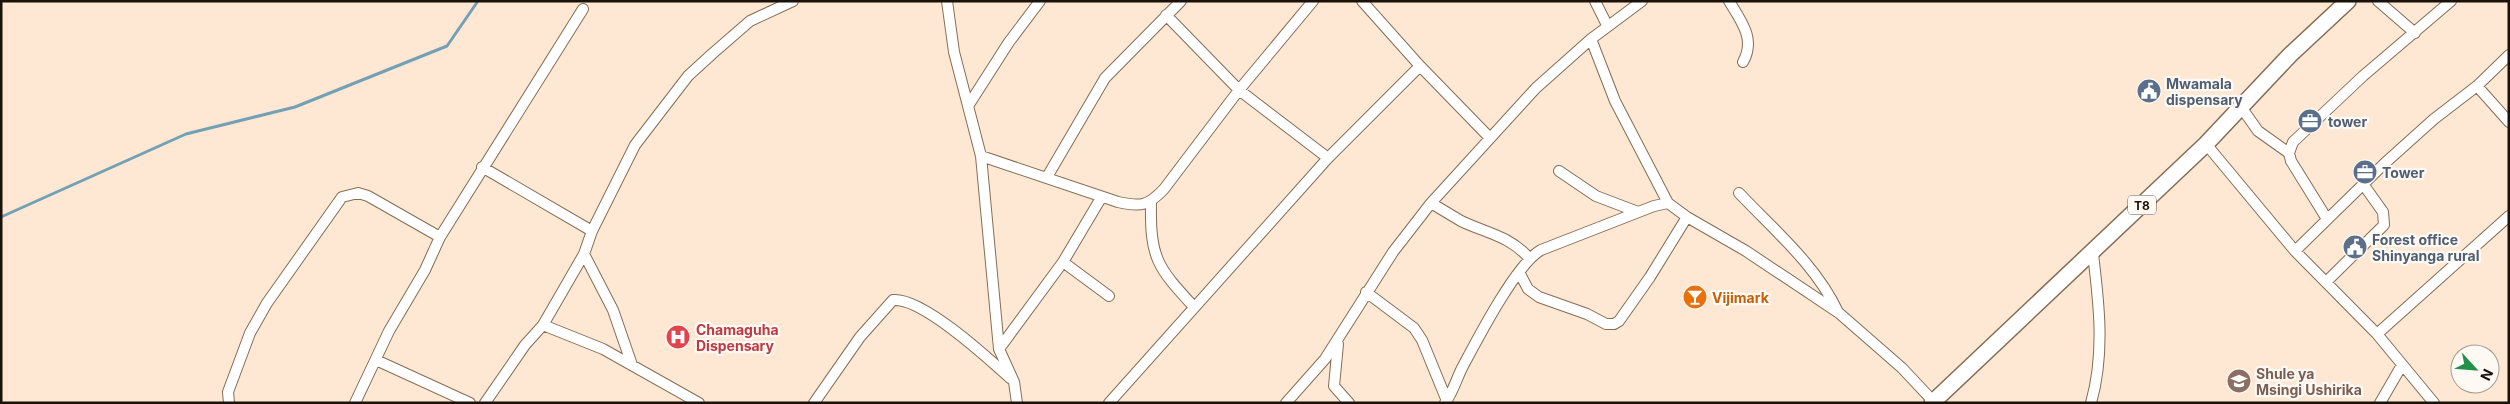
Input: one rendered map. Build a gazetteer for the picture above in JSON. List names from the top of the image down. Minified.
{"streets":{"highway":["T8"]},"places":{"public building":["Mwamala dispensary","Forest office Shinyanga rural"],"office":["tower","Tower"],"bar":["Vijimark"],"hospital":["Chamaguha Dispensary"],"school or university":["Shule ya Msingi Ushirika"]},"north":"bottom right"}
